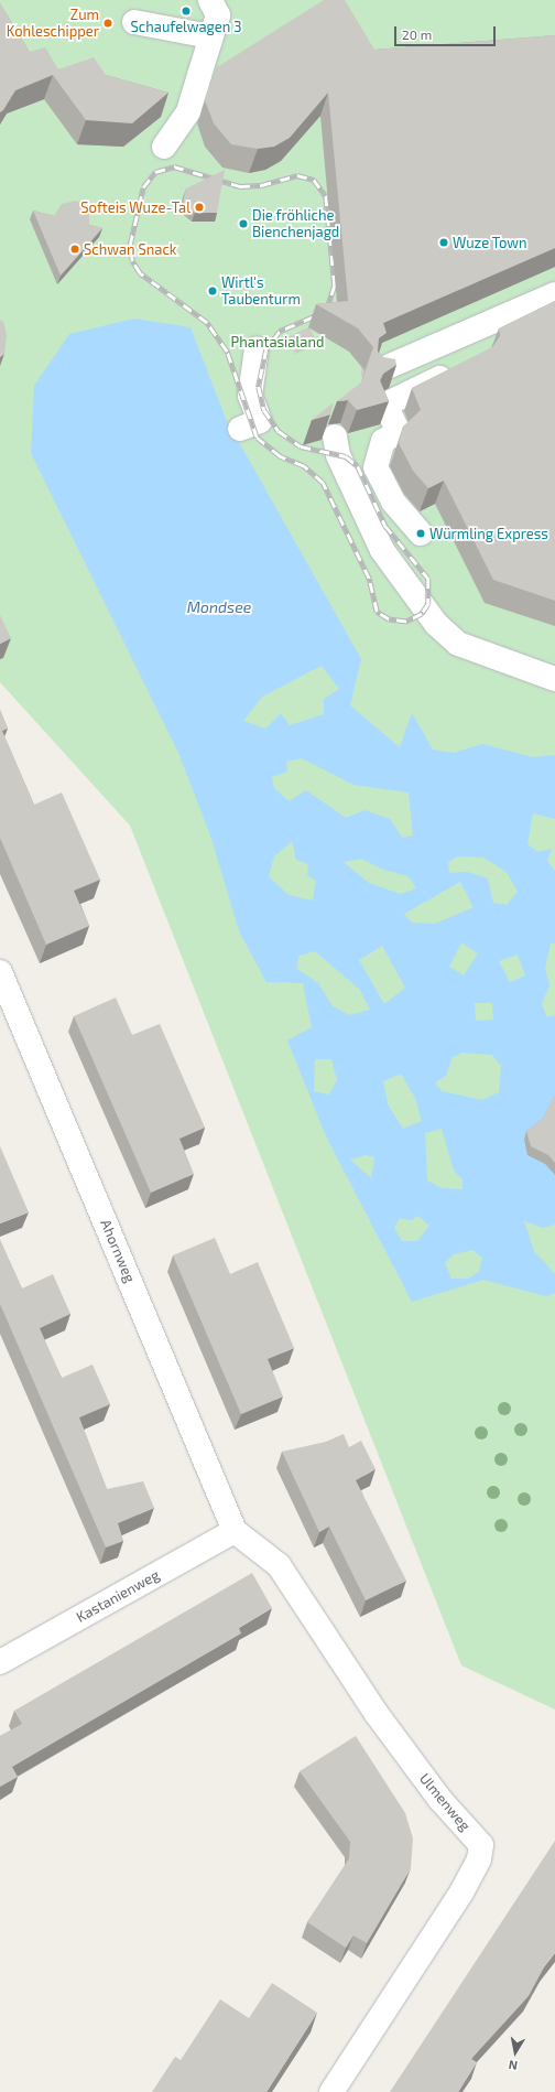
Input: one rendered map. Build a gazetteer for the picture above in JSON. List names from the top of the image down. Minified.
{"streets":{"street":["Ahornweg","Kastanienweg","Ulmenweg"]},"crossings":[["Ahornweg","Kastanienweg"],["Ahornweg","Ulmenweg"],["Kastanienweg","Ulmenweg"]],"water":["Mondsee"],"parks":["Phantasialand"],"places":["Schaufelwagen 3","Zum Kohleschipper","Softeis Wuze-Tal","Die fröhliche Bienchenjagd","Wuze Town","Schwan Snack","Wirtl's Taubenturm","Würmling Express"],"scale_bar":"20 m","north":"bottom"}
